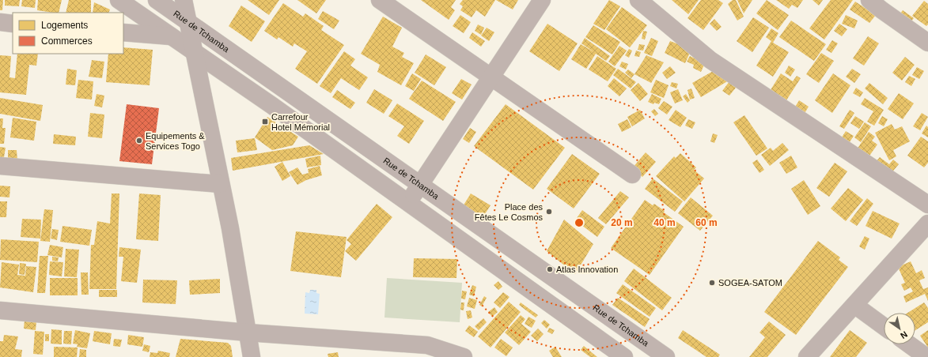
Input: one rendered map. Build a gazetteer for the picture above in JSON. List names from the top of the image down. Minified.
{"streets":{"street":["Rue de Tchamba"]},"places":{"transit":["Carrefour Hotel Mémorial"],"other":["Equipements & Services Togo","Place des Fêtes Le Cosmos","Atlas Innovation","SOGEA-SATOM"]},"legend":["Logements","Commerces"],"north":"bottom right","rings":["20 m","40 m","60 m"]}
